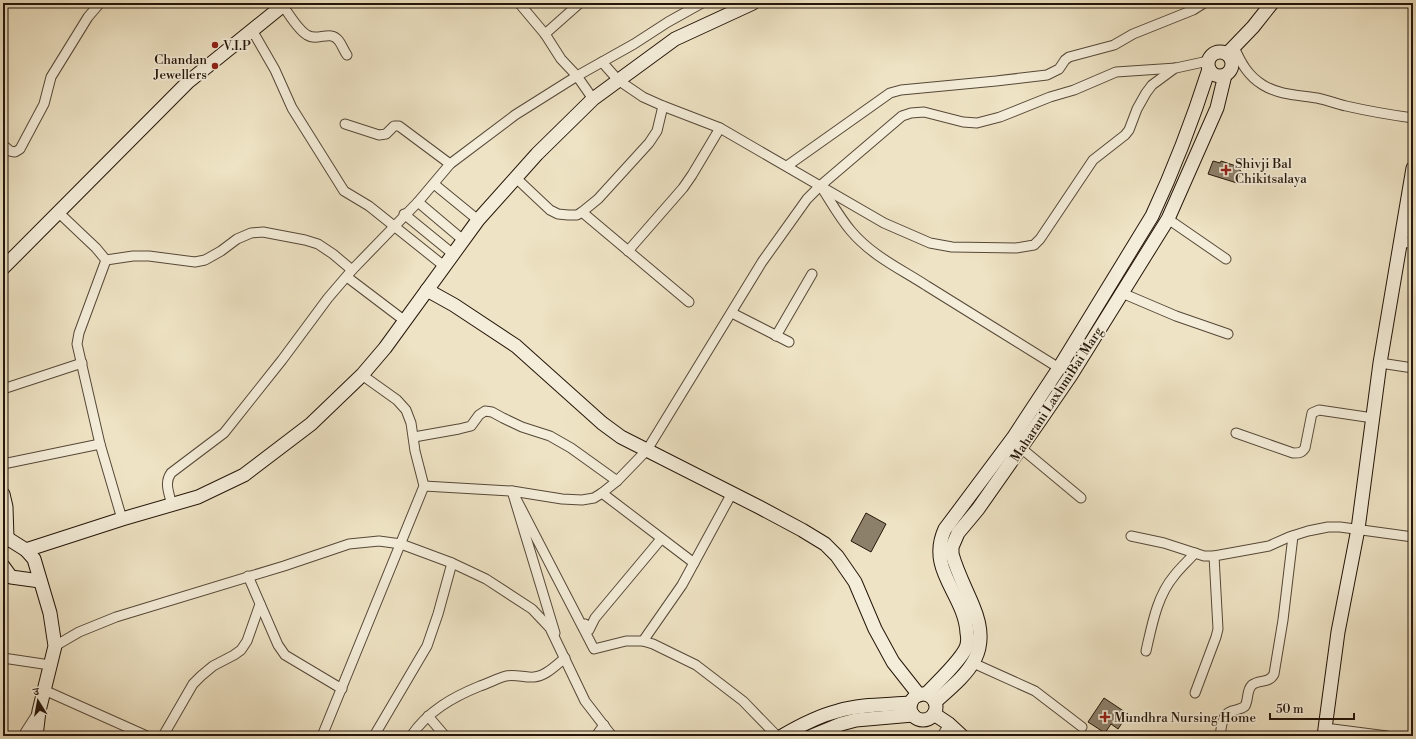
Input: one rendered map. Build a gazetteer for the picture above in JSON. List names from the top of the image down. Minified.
{"streets":{"street":["Maharani LaxhmiBai Marg"]},"places":{"other":["V.I.P","Chandan Jewellers"],"health":["Shivji Bal Chikitsalaya","Mundhra Nursing Home"]},"scale_bar":"50 m","north":"top"}
